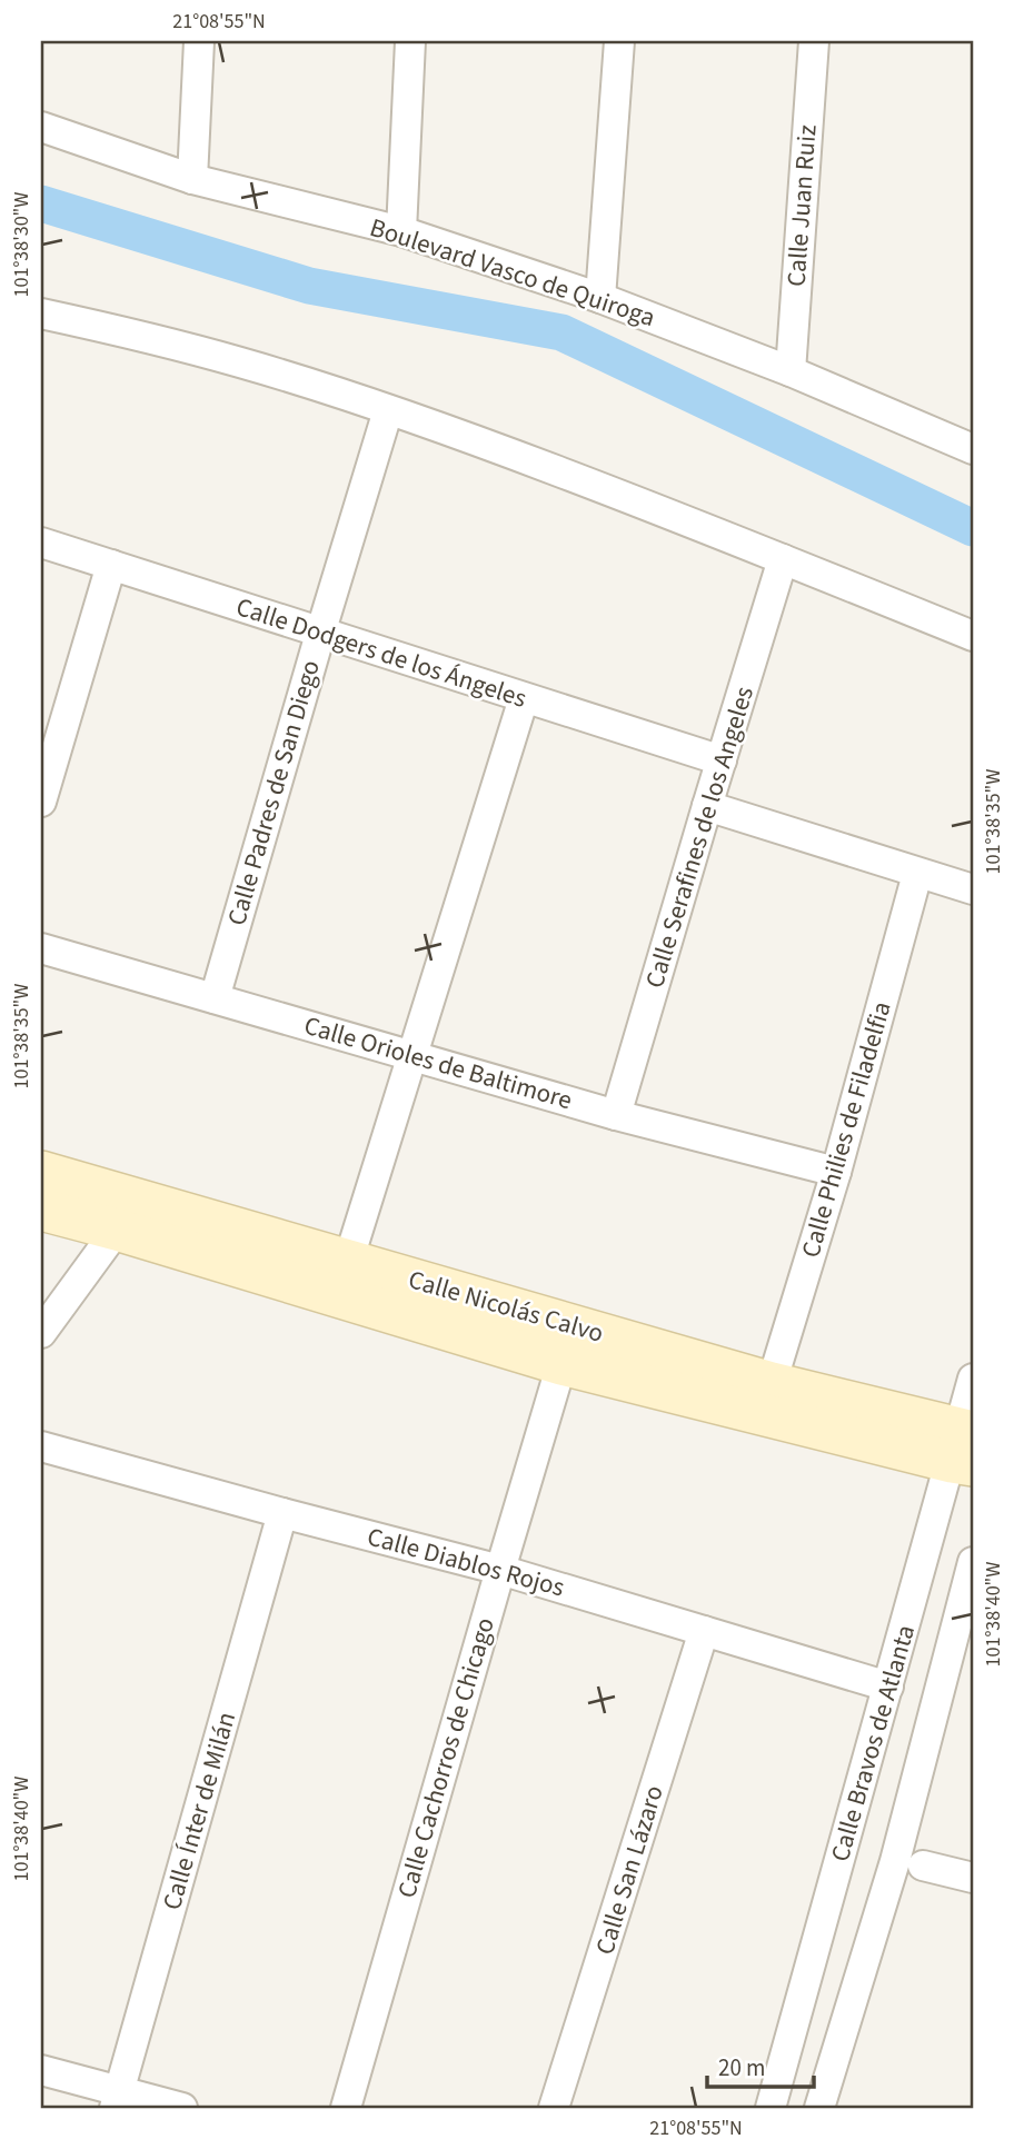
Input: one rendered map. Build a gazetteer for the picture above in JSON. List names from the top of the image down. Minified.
{"streets":{"street":["Calle Juan Ruiz","Boulevard Vasco de Quiroga","Calle Dodgers de los Ángeles","Calle Padres de San Diego","Calle Serafines de los Angeles","Calle Orioles de Baltimore","Calle Philies de Filadelfia","Calle Nicolás Calvo","Calle Diablos Rojos","Calle Bravos de Atlanta","Calle Cachorros de Chicago","Calle Ínter de Milán","Calle San Lázaro"]},"crossings":[["Calle Juan Ruiz","Boulevard Vasco de Quiroga"],["Calle Dodgers de los Ángeles","Calle Padres de San Diego"],["Calle Dodgers de los Ángeles","Calle Serafines de los Angeles"],["Calle Padres de San Diego","Calle Orioles de Baltimore"],["Calle Serafines de los Angeles","Calle Orioles de Baltimore"],["Calle Orioles de Baltimore","Calle Philies de Filadelfia"],["Calle Philies de Filadelfia","Calle Nicolás Calvo"],["Calle Nicolás Calvo","Calle Bravos de Atlanta"],["Calle Nicolás Calvo","Calle Cachorros de Chicago"],["Calle Diablos Rojos","Calle Bravos de Atlanta"],["Calle Diablos Rojos","Calle Cachorros de Chicago"],["Calle Diablos Rojos","Calle Ínter de Milán"],["Calle Diablos Rojos","Calle San Lázaro"]],"scale_bar":"20 m","coordinates":["21°08'55\"N","101°38'30\"W","101°38'35\"W","101°38'40\"W"]}
